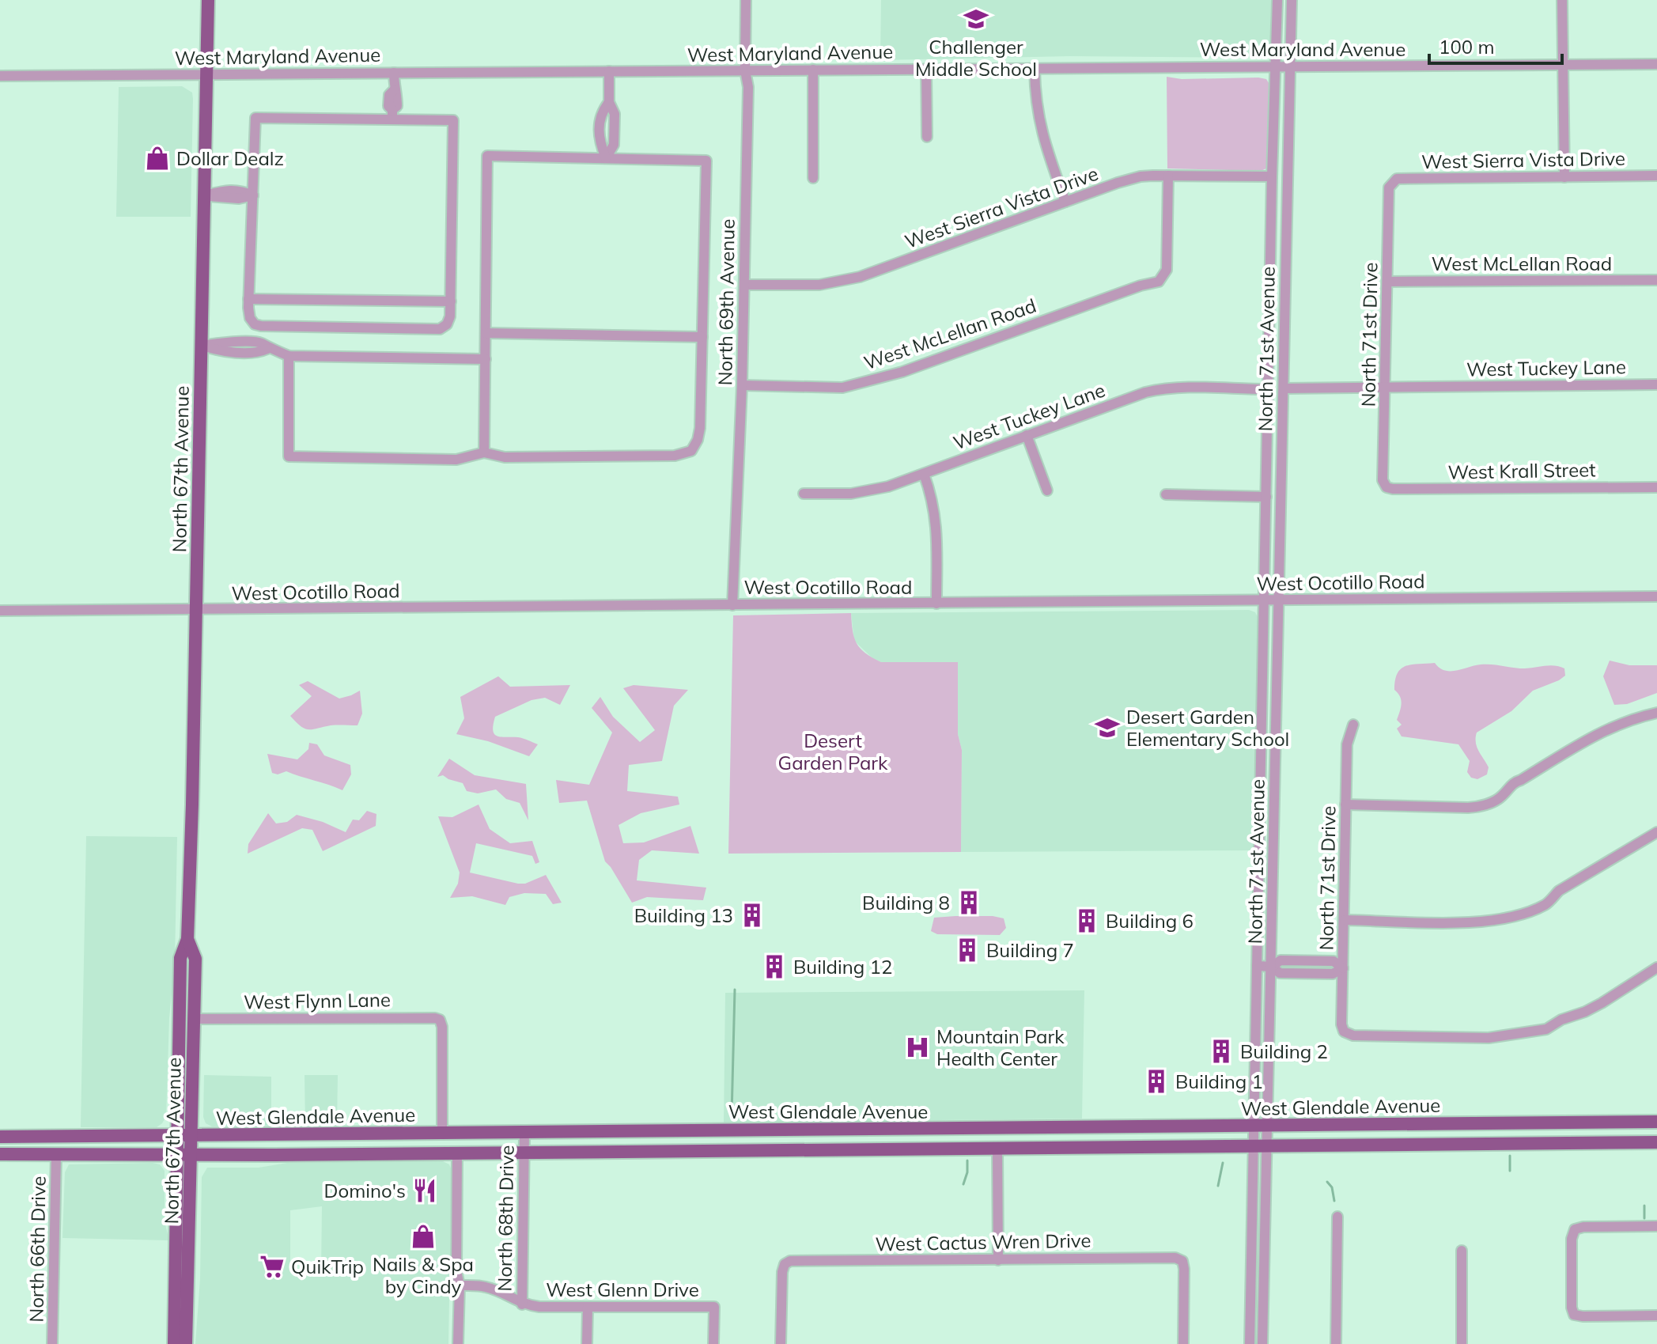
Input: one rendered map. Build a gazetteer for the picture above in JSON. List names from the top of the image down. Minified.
{"streets":{"main road":["North 67th Avenue","West Glendale Avenue"],"street":["West Maryland Avenue","West Sierra Vista Drive","West McLellan Road","North 69th Avenue","North 71st Drive","North 71st Avenue","West Tuckey Lane","West Krall Street","West Ocotillo Road","West Flynn Lane","North 68th Drive","West Cactus Wren Drive","North 66th Drive","West Glenn Drive"]},"crossings":[["West Maryland Avenue","North 69th Avenue"],["West Maryland Avenue","North 71st Avenue"],["West Maryland Avenue","North 67th Avenue"],["West Sierra Vista Drive","West McLellan Road"],["West Sierra Vista Drive","North 69th Avenue"],["West Sierra Vista Drive","North 71st Drive"],["West Sierra Vista Drive","North 71st Avenue"],["West McLellan Road","North 69th Avenue"],["West McLellan Road","North 71st Drive"],["North 69th Avenue","West Ocotillo Road"],["North 71st Drive","West Tuckey Lane"],["North 71st Drive","West Krall Street"],["North 71st Avenue","West Tuckey Lane"],["North 71st Avenue","West Ocotillo Road"],["North 71st Avenue","West Glendale Avenue"],["North 67th Avenue","West Ocotillo Road"],["North 67th Avenue","West Flynn Lane"],["North 67th Avenue","West Glendale Avenue"],["West Flynn Lane","West Glendale Avenue"],["West Glendale Avenue","North 68th Drive"],["West Glendale Avenue","North 66th Drive"],["North 68th Drive","West Glenn Drive"]],"parks":["Desert Garden Park"],"places":{"school or university":["Challenger Middle School","Desert Garden Elementary School"],"shop":["Dollar Dealz","Nails & Spa by Cindy"],"building":["Building 8","Building 13","Building 6","Building 7","Building 12","Building 2","Building 1"],"hospital":["Mountain Park Health Center"],"restaurant":["Domino's"],"supermarket":["QuikTrip"]},"scale_bar":"100 m"}
